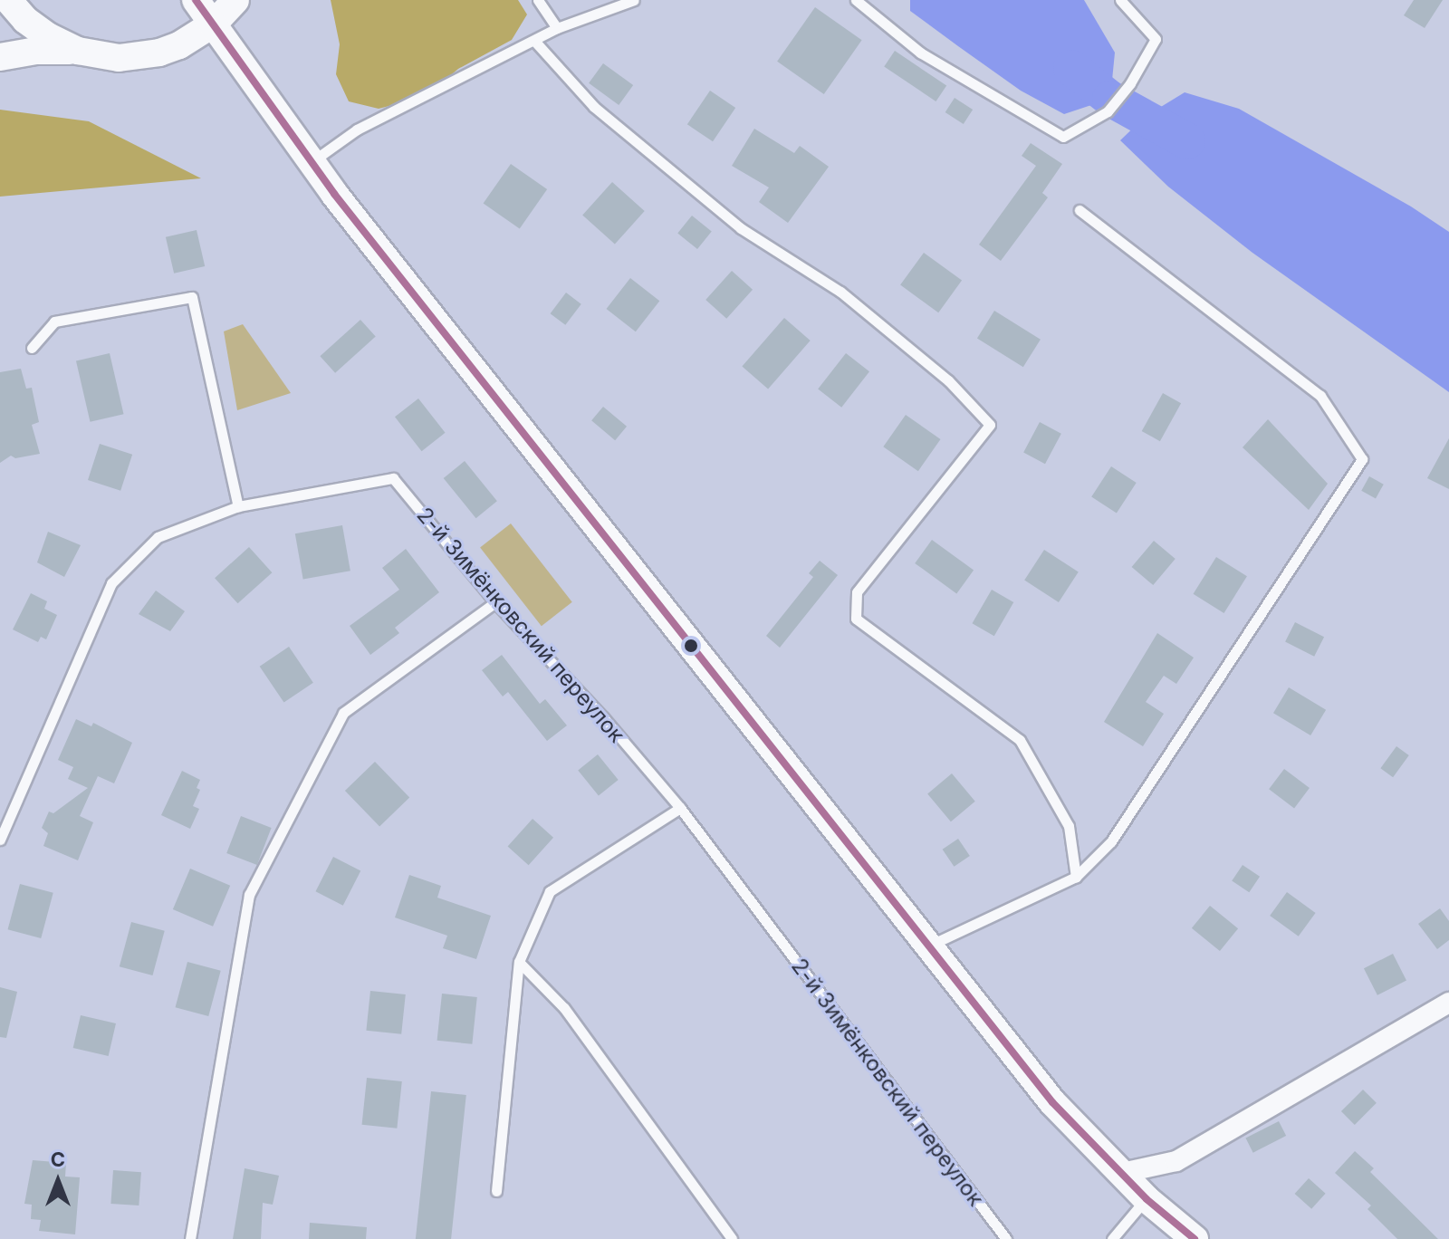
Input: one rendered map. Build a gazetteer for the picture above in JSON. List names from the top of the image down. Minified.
{"streets":{"lane":["2-й Зимёнковский переулок"]},"north":"top"}
